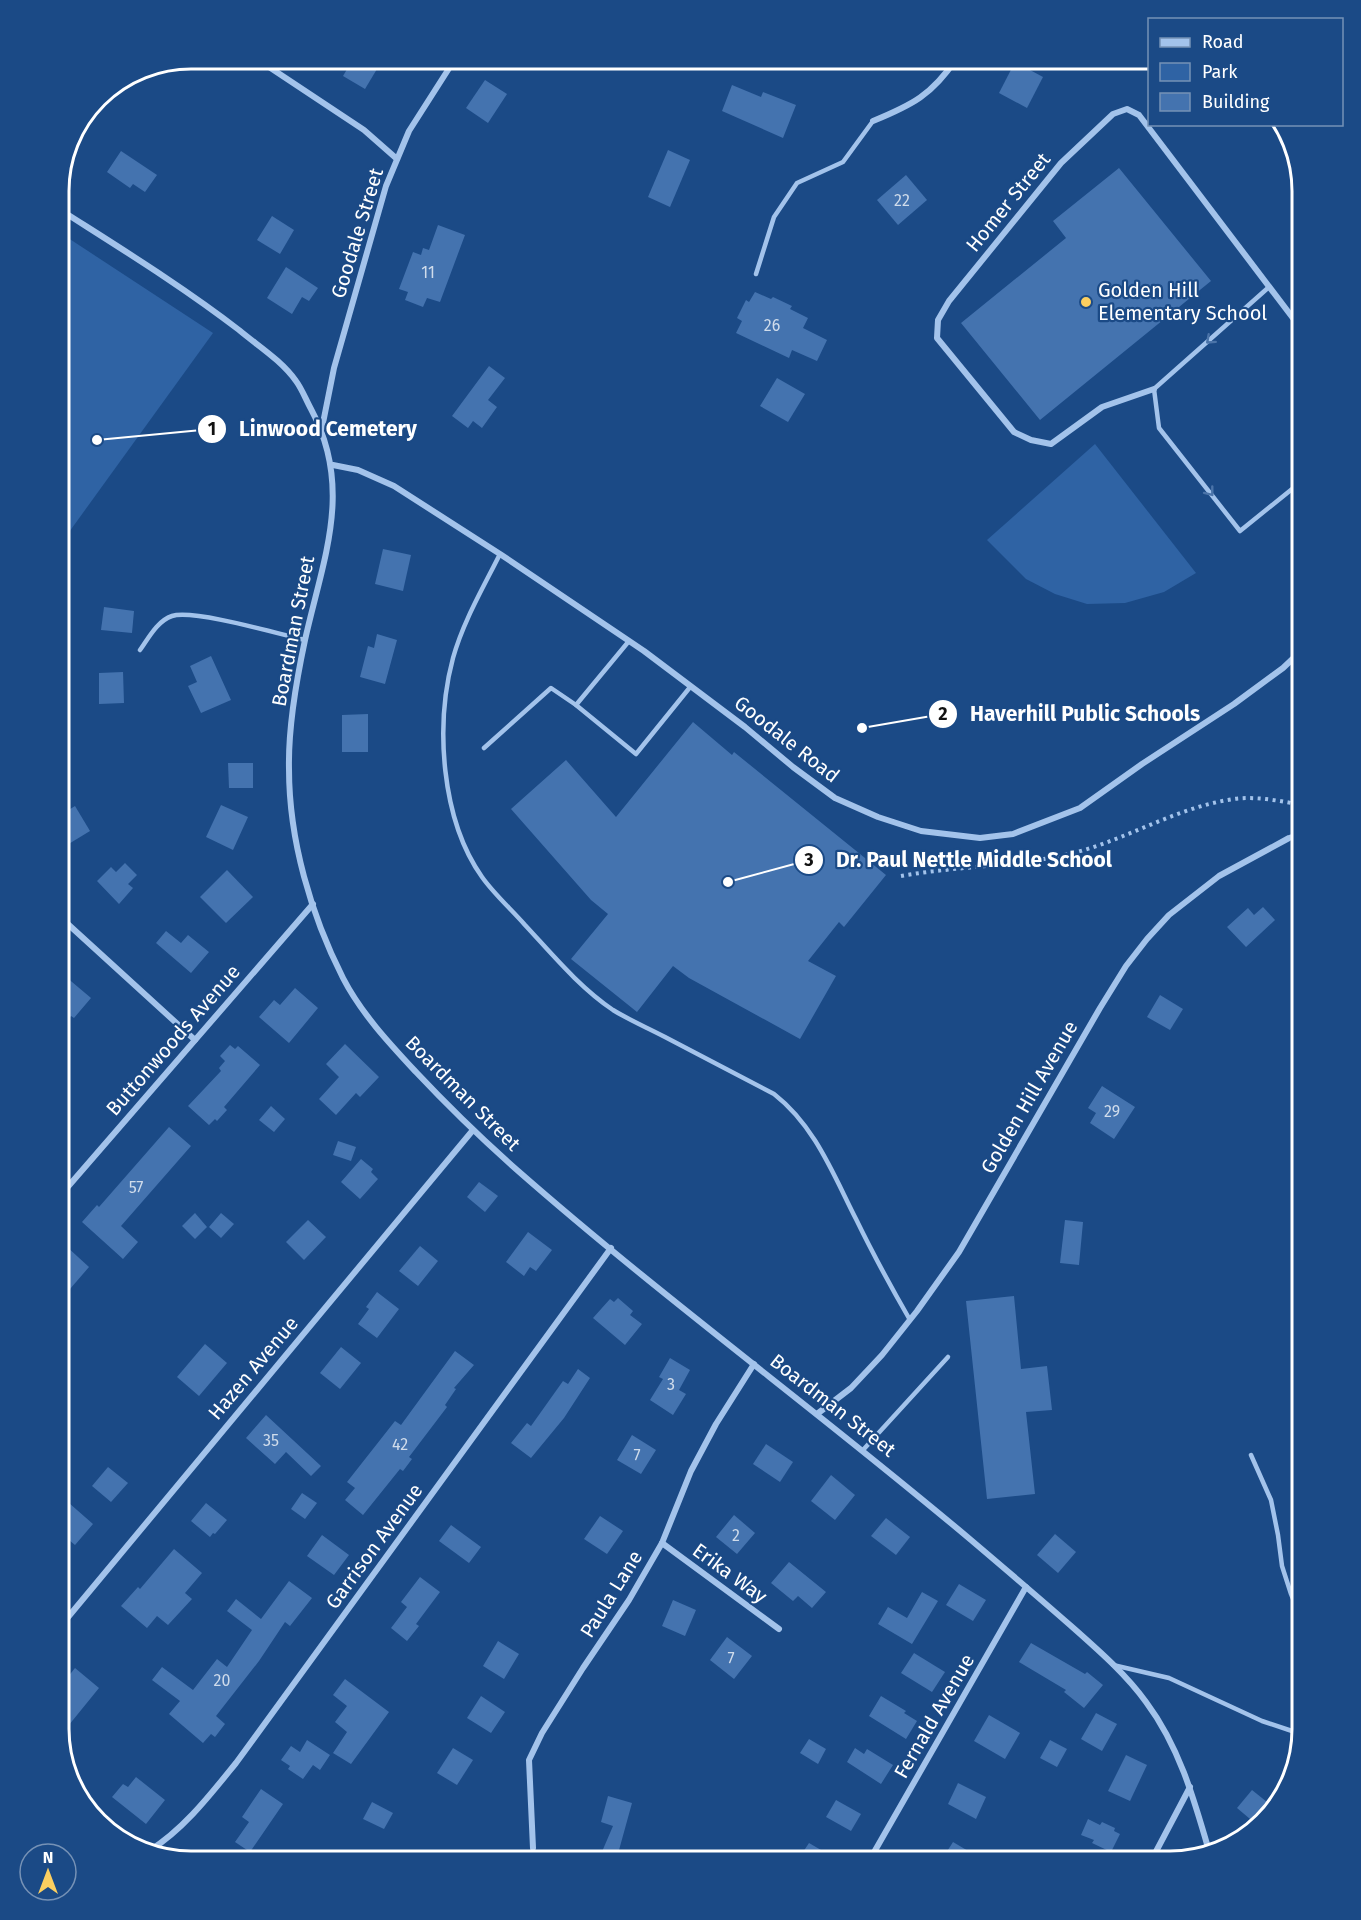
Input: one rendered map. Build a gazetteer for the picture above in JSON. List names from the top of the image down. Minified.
{"streets":{"street":["Homer Street","Goodale Street","Boardman Street","Goodale Road","Buttonwoods Avenue","Golden Hill Avenue","Hazen Avenue","Garrison Avenue","Erika Way","Paula Lane","Fernald Avenue"]},"crossings":[["Goodale Street","Boardman Street"],["Boardman Street","Goodale Road"],["Boardman Street","Buttonwoods Avenue"],["Boardman Street","Golden Hill Avenue"],["Boardman Street","Hazen Avenue"],["Boardman Street","Garrison Avenue"],["Boardman Street","Paula Lane"],["Boardman Street","Fernald Avenue"],["Erika Way","Paula Lane"]],"places":["Golden Hill Elementary School","Linwood Cemetery","Haverhill Public Schools","Dr. Paul Nettle Middle School"],"house_numbers":["22","11","26","29","57","3","35","42","7","2","7","20"],"legend":["Road","Park","Building"],"north":"top"}
